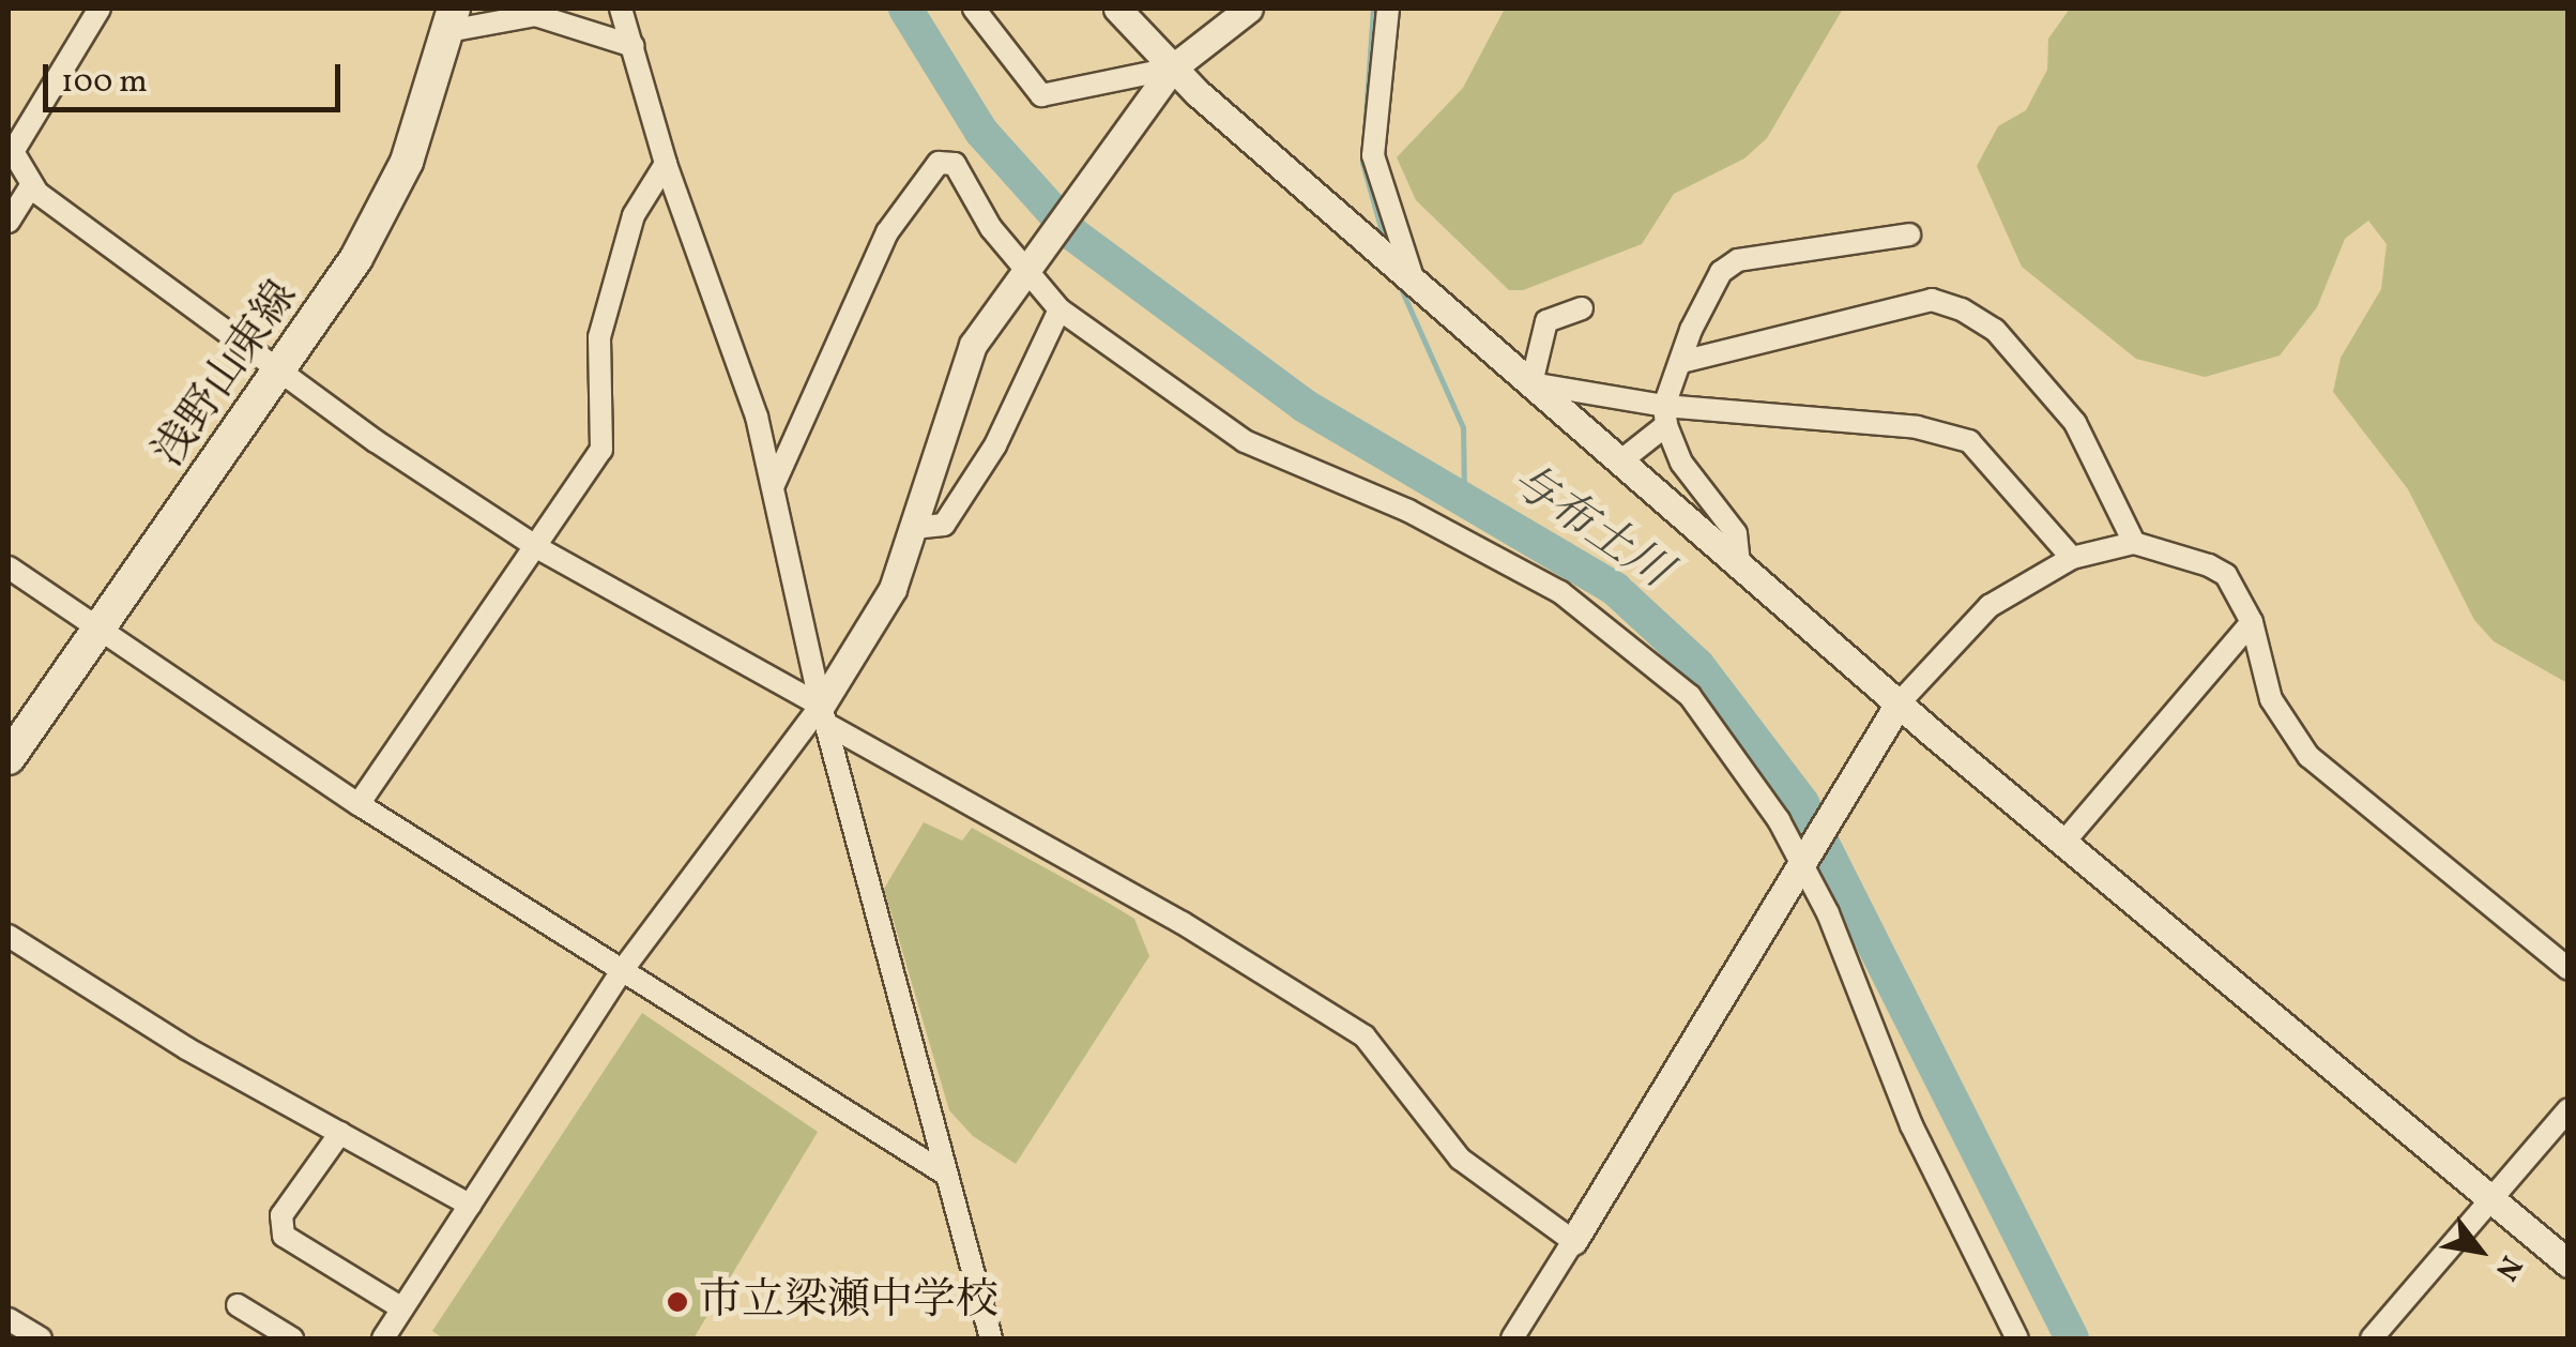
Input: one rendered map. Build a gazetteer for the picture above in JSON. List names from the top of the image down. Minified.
{"streets":{"main road":["浅野山東線"]},"water":["与布土川"],"places":["市立梁瀬中学校"],"scale_bar":"100 m","north":"bottom right"}
